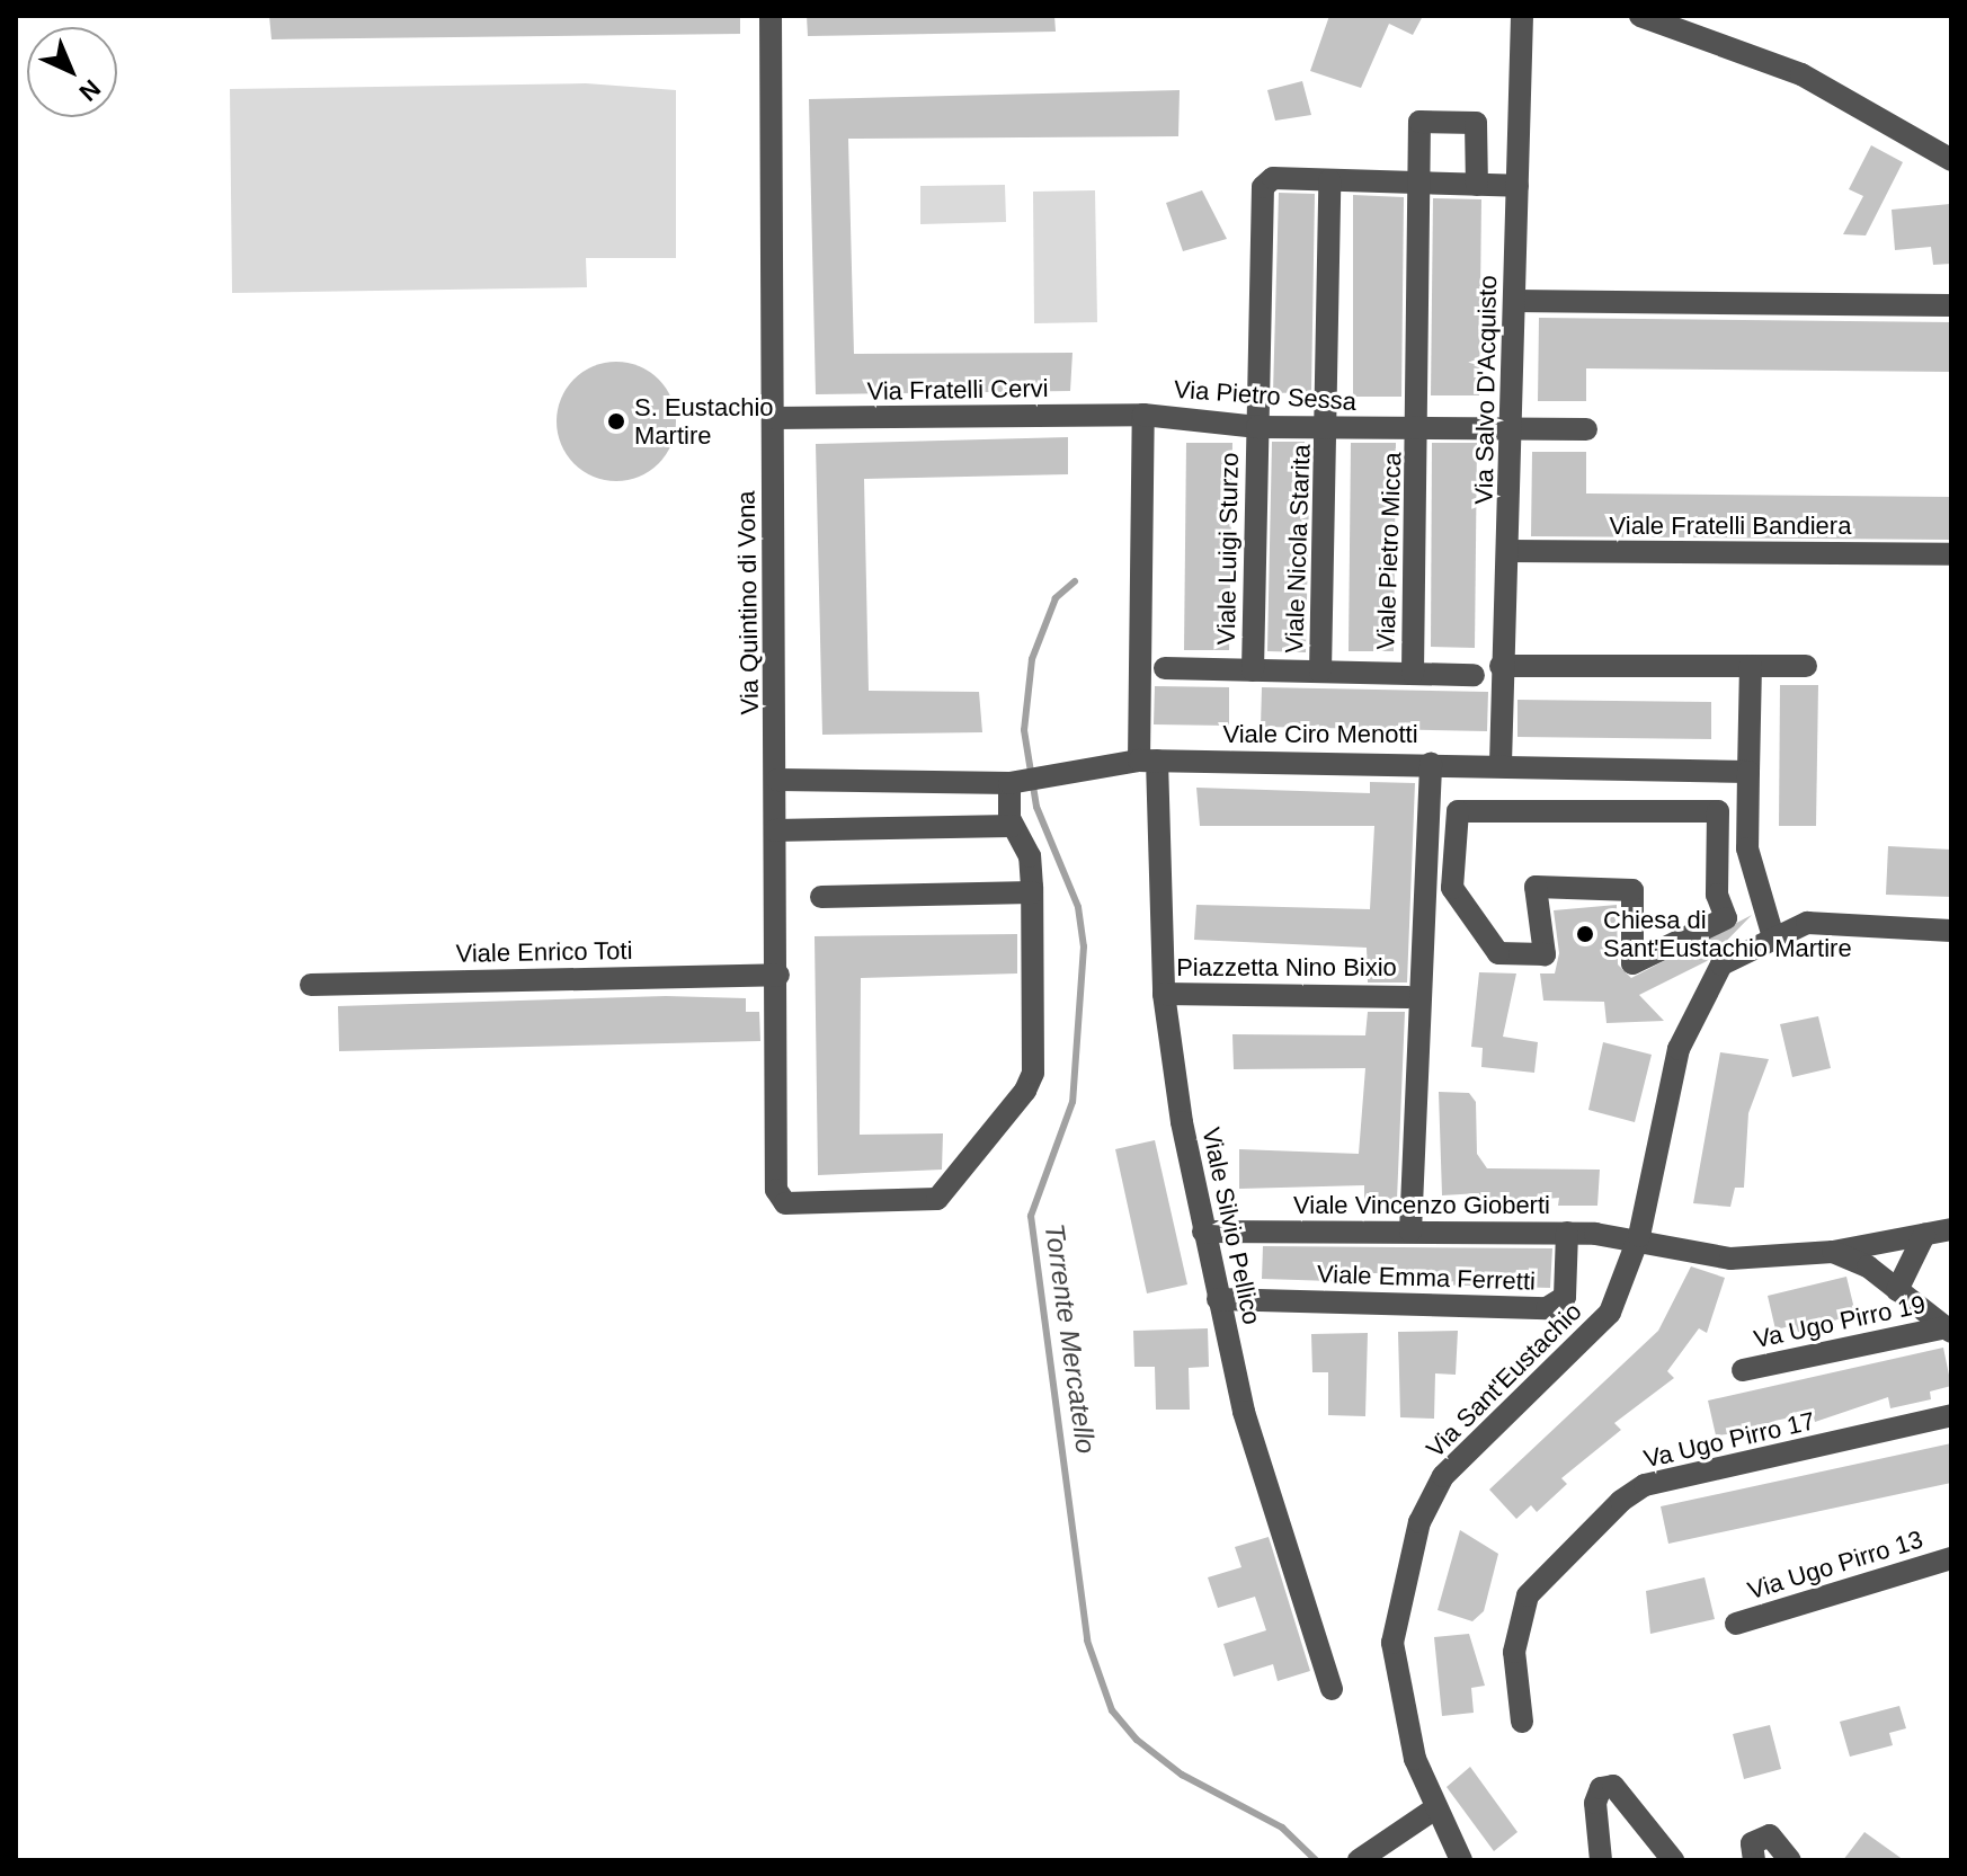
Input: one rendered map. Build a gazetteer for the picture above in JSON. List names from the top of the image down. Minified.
{"streets":{"street":["Via Fratelli Cervi","Via Salvo D'Acquisto","Via Pietro Sessa","Viale Fratelli Bandiera","Viale Luigi Sturzo","Viale Nicola Starita","Viale Pietro Micca","Via Quintino di Vona","Viale Ciro Menotti","Viale Enrico Toti","Piazzetta Nino Bixio","Viale Vincenzo Gioberti","Viale Silvio Pellico","Viale Emma Ferretti","Va Ugo Pirro 19","Via Sant'Eustachio","Va Ugo Pirro 17","Via Ugo Pirro 13"]},"crossings":[["Via Fratelli Cervi","Via Pietro Sessa"],["Via Fratelli Cervi","Via Quintino di Vona"],["Via Salvo D'Acquisto","Via Pietro Sessa"],["Via Salvo D'Acquisto","Viale Fratelli Bandiera"],["Via Salvo D'Acquisto","Viale Luigi Sturzo"],["Via Salvo D'Acquisto","Viale Ciro Menotti"],["Via Pietro Sessa","Viale Luigi Sturzo"],["Via Pietro Sessa","Viale Nicola Starita"],["Via Pietro Sessa","Viale Pietro Micca"],["Via Pietro Sessa","Viale Ciro Menotti"],["Via Pietro Sessa","Viale Silvio Pellico"],["Viale Luigi Sturzo","Viale Nicola Starita"],["Viale Luigi Sturzo","Viale Pietro Micca"],["Via Quintino di Vona","Viale Ciro Menotti"],["Via Quintino di Vona","Viale Enrico Toti"],["Viale Ciro Menotti","Viale Silvio Pellico"],["Piazzetta Nino Bixio","Viale Silvio Pellico"],["Viale Vincenzo Gioberti","Viale Silvio Pellico"],["Viale Vincenzo Gioberti","Viale Emma Ferretti"],["Viale Vincenzo Gioberti","Via Sant'Eustachio"],["Viale Silvio Pellico","Viale Emma Ferretti"]],"water":["Torrente Mercatello"],"places":["S. Eustachio Martire","Chiesa di Sant'Eustachio Martire"],"north":"bottom right"}
